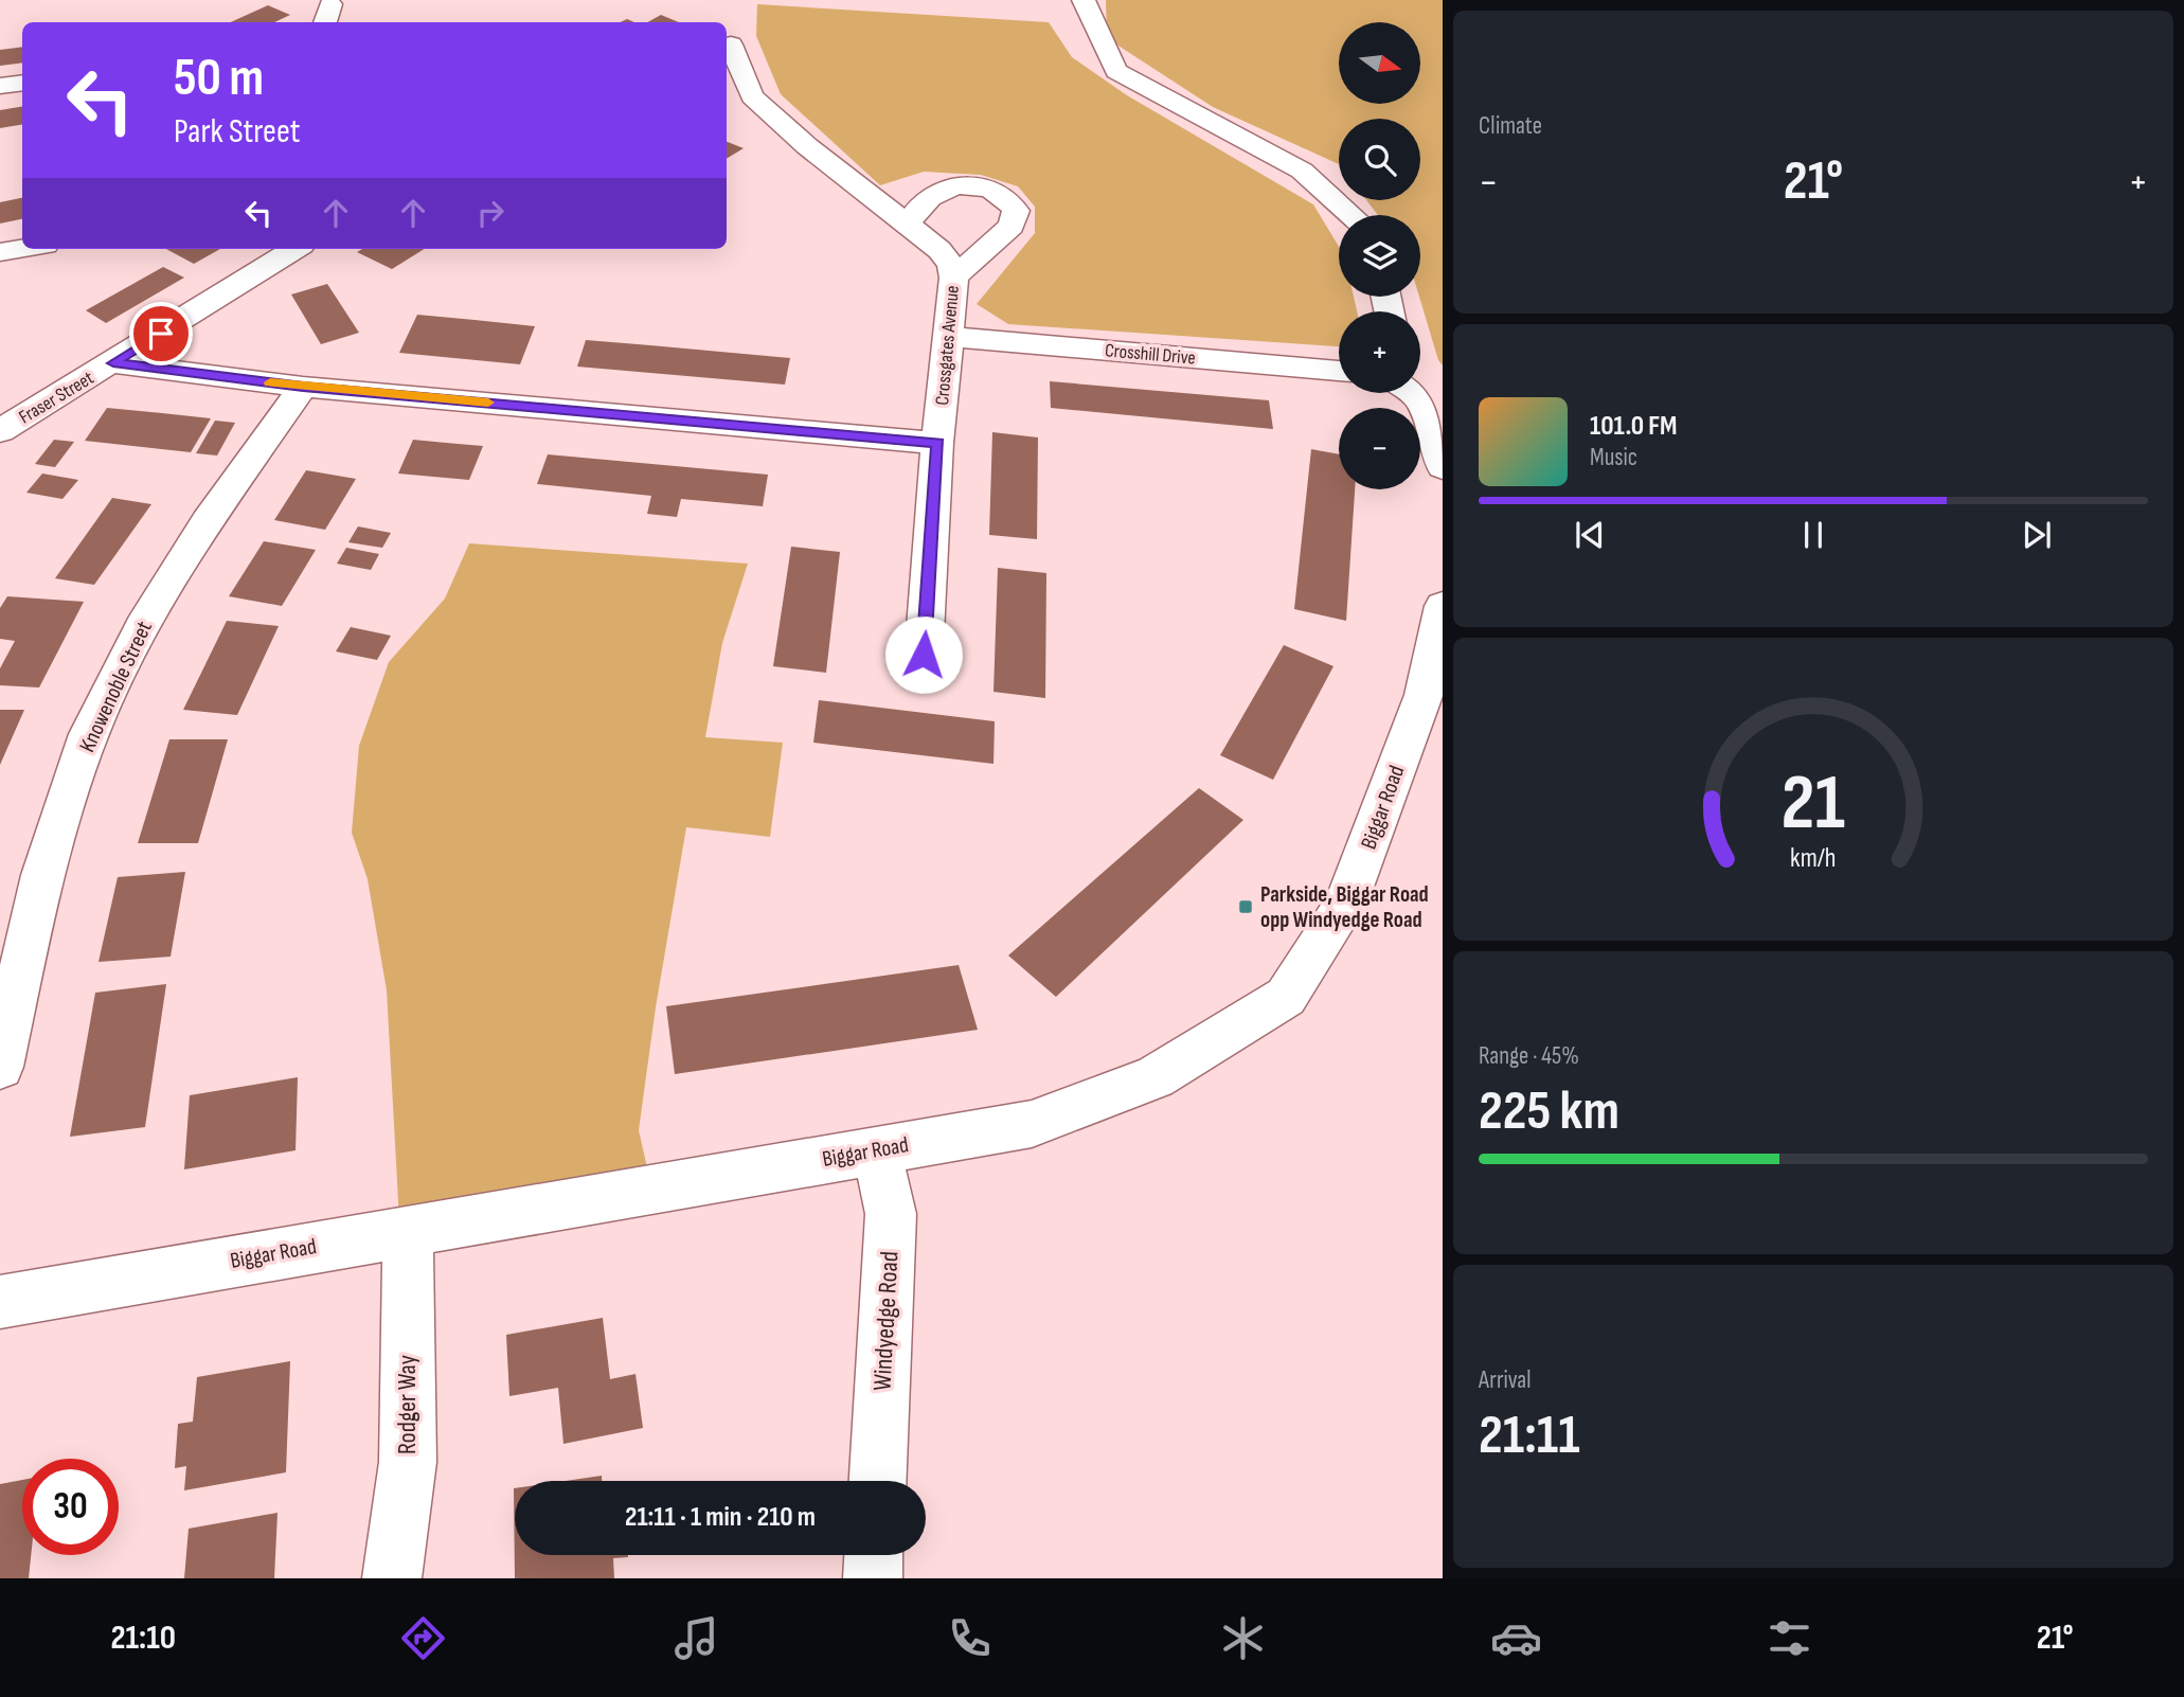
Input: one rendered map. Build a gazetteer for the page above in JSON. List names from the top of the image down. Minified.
{"streets":{"street":["Crossgates Avenue","Crosshill Drive","Fraser Street","Knowenoble Street","Biggar Road","Windyedge Road","Rodger Way"]},"crossings":[["Crossgates Avenue","Crosshill Drive"],["Biggar Road","Windyedge Road"],["Biggar Road","Rodger Way"]],"places":{"transit":["Parkside, Biggar Road opp Windyedge Road"]},"north":"right","page":{"tile":["Climate",["Range · 45%","225 km"],["Arrival","21:11"]],"map_buttons":["+","−"],"turn":["50 m","Park Street"],"heat":["−","21°","+"],"song":["101.0 FM","Music"],"limit":"30","trip":"21:11 · 1 min · 210 m","tabs":["21:10","21°"],"gauge":["21","km/h"]}}
